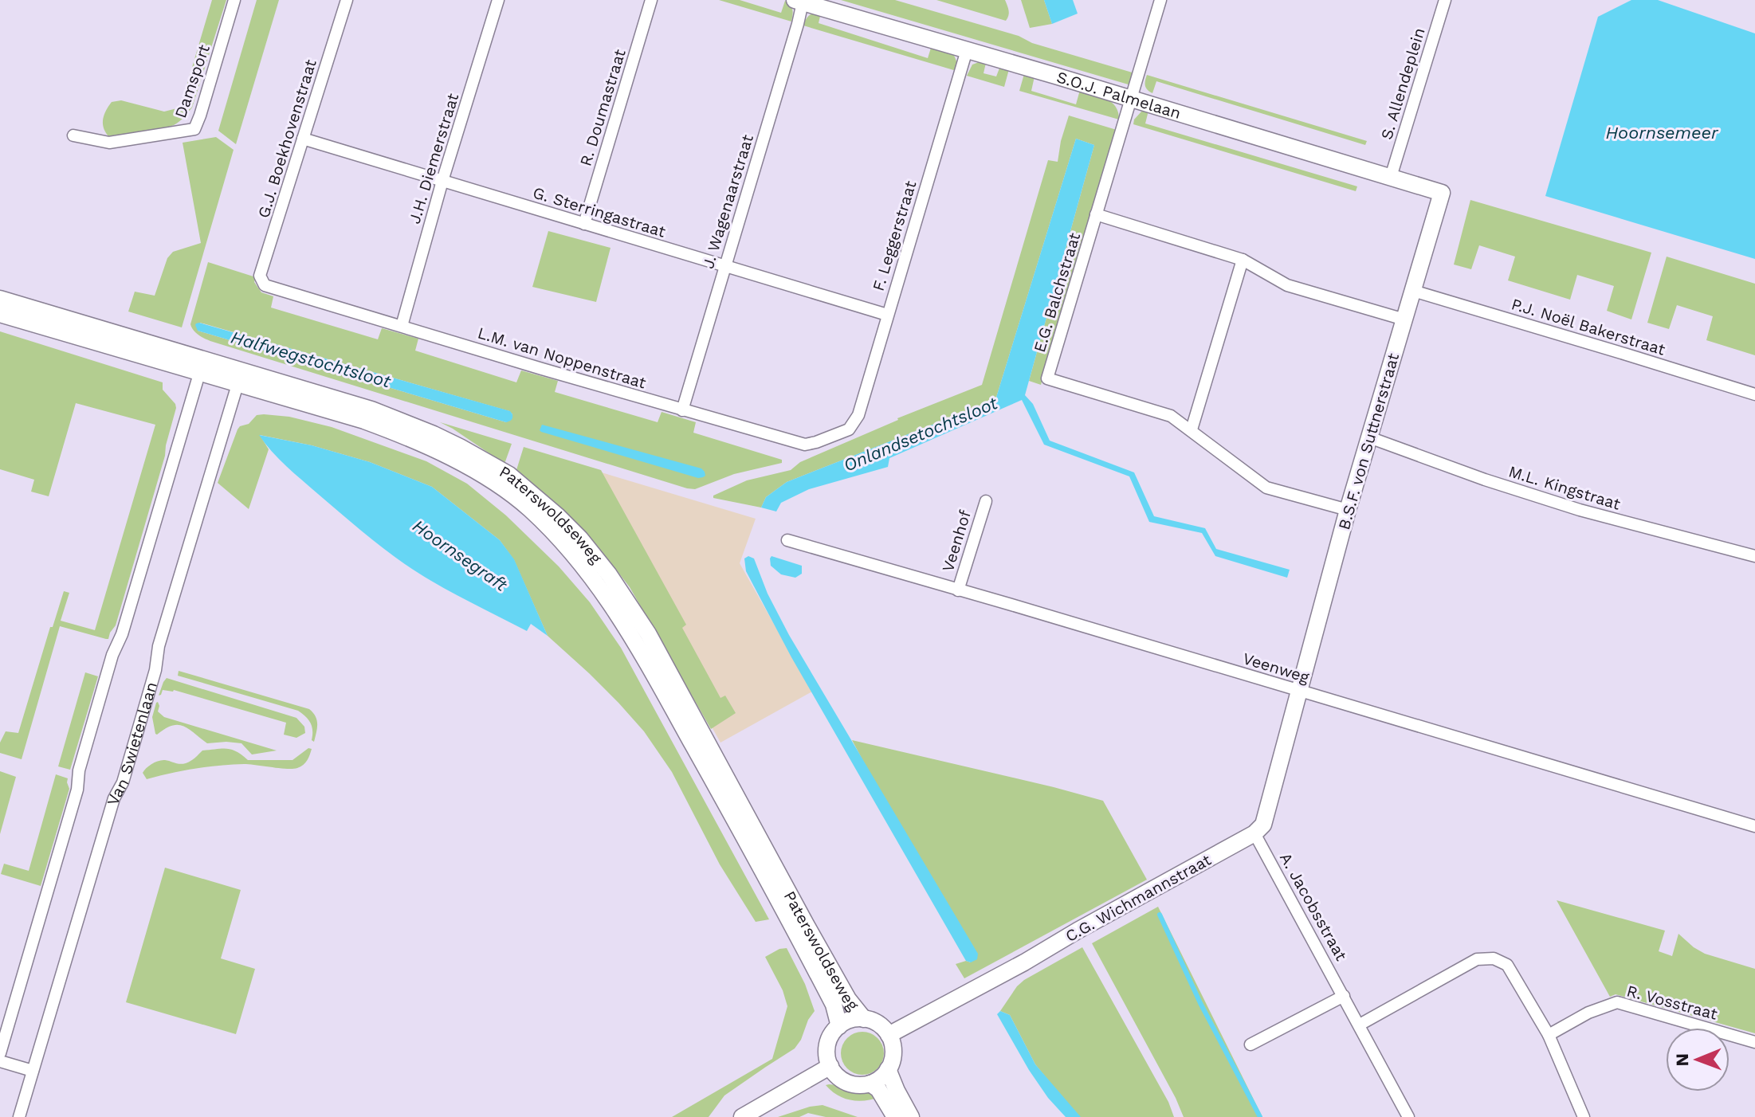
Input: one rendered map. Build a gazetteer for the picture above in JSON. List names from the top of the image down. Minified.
{"streets":{"main road":["S.O.J. Palmelaan","B.S.F. von Suttnerstraat","Paterswoldseweg","C.G. Wichmannstraat"],"street":["Damsport","S. Allendeplein","R. Doumastraat","G.J. Boekhovenstraat","J.H. Diemerstraat","J. Wagenaarstraat","G. Sterringastraat","F. Leggerstraat","E.G. Balchstraat","P.J. Noël Bakerstraat","L.M. van Noppenstraat","M.L. Kingstraat","Veenhof","Veenweg","Van Swietenlaan","A. Jacobsstraat","R. Vosstraat"]},"crossings":[["S. Allendeplein","S.O.J. Palmelaan"],["S.O.J. Palmelaan","J. Wagenaarstraat"],["S.O.J. Palmelaan","F. Leggerstraat"],["S.O.J. Palmelaan","E.G. Balchstraat"],["S.O.J. Palmelaan","B.S.F. von Suttnerstraat"],["R. Doumastraat","G. Sterringastraat"],["G.J. Boekhovenstraat","G. Sterringastraat"],["G.J. Boekhovenstraat","L.M. van Noppenstraat"],["J.H. Diemerstraat","G. Sterringastraat"],["J.H. Diemerstraat","L.M. van Noppenstraat"],["J. Wagenaarstraat","G. Sterringastraat"],["J. Wagenaarstraat","L.M. van Noppenstraat"],["G. Sterringastraat","F. Leggerstraat"],["F. Leggerstraat","L.M. van Noppenstraat"],["E.G. Balchstraat","B.S.F. von Suttnerstraat"],["P.J. Noël Bakerstraat","B.S.F. von Suttnerstraat"],["B.S.F. von Suttnerstraat","M.L. Kingstraat"],["B.S.F. von Suttnerstraat","Veenweg"],["Paterswoldseweg","Van Swietenlaan"],["Paterswoldseweg","C.G. Wichmannstraat"],["Veenhof","Veenweg"],["C.G. Wichmannstraat","A. Jacobsstraat"]],"water":["Hoornsemeer","Halfwegstochtsloot","Onlandsetochtsloot","Hoornsegraft"],"north":"left"}
